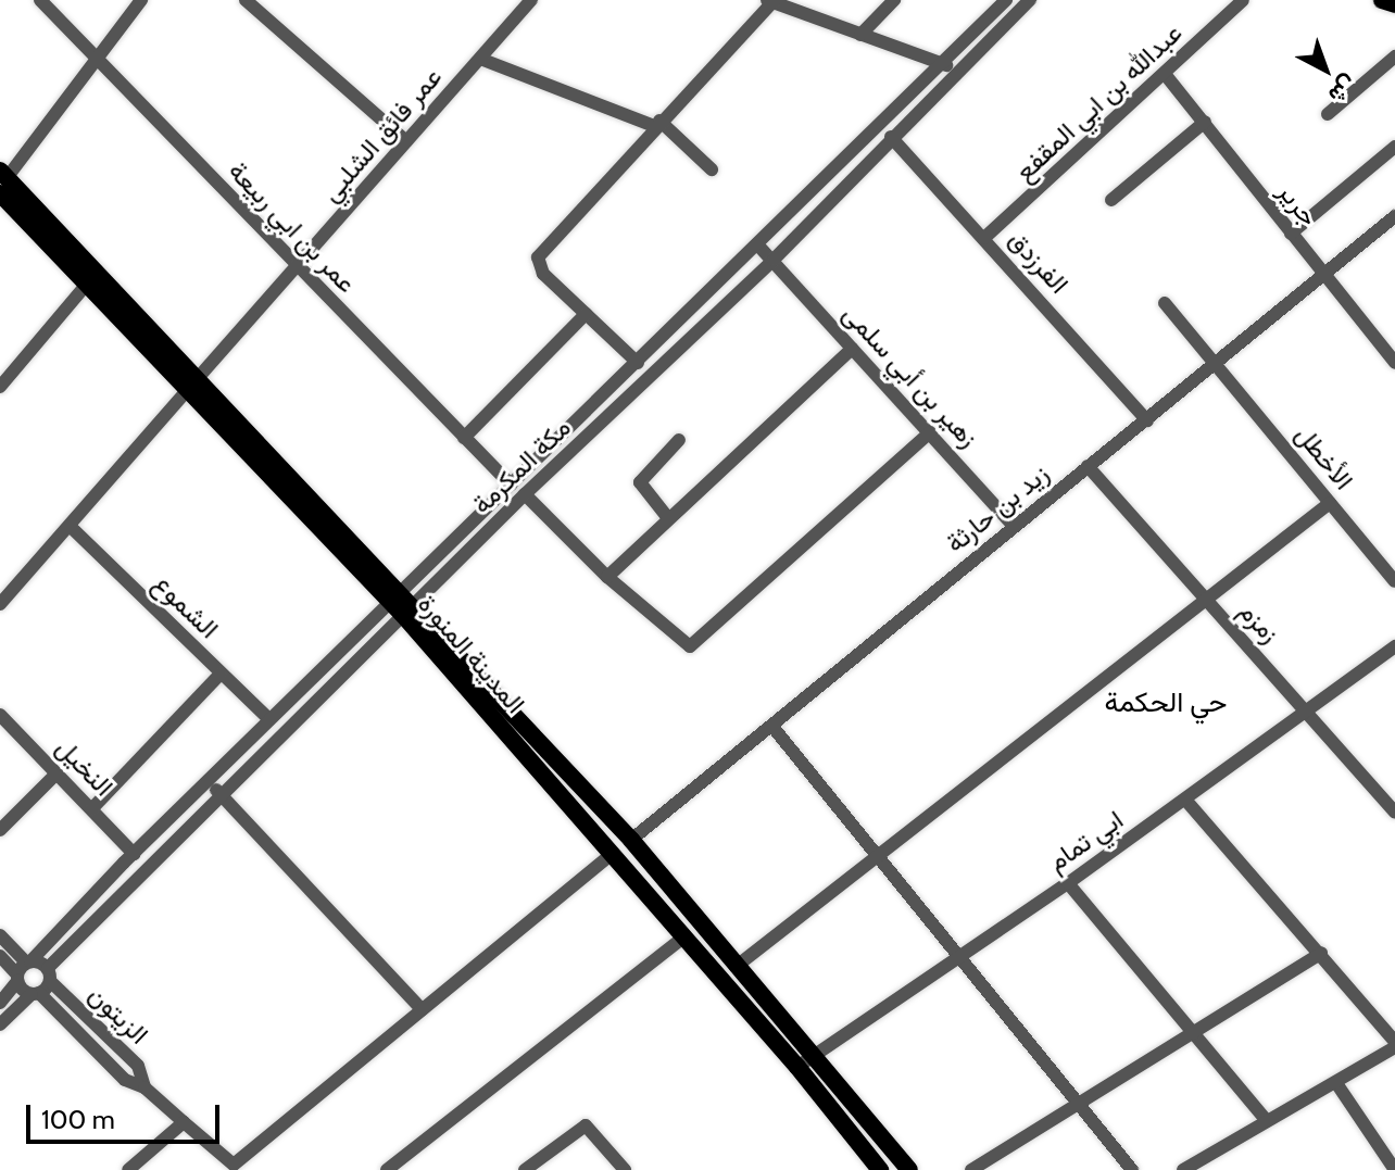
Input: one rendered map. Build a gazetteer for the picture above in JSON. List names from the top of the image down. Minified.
{"streets":{"main road":["المدينة المنورة"],"street":["عبدالله بن ابي المقفع","عمر فائق الشلبي","جرير","عمر بن ابي ربيعة","الفرزدق","زهير بن أبي سلمى","الأخطل","مكة المكرمة","زيد بن حارثة","الشموع","زمزم","النخيل","ابي تمام","الزيتون"]},"crossings":[["عبدالله بن ابي المقفع","جرير"],["عبدالله بن ابي المقفع","الفرزدق"],["عمر فائق الشلبي","عمر بن ابي ربيعة"],["عمر فائق الشلبي","الشموع"],["جرير","زيد بن حارثة"],["عمر بن ابي ربيعة","مكة المكرمة"],["الفرزدق","مكة المكرمة"],["الفرزدق","زيد بن حارثة"],["زهير بن أبي سلمى","مكة المكرمة"],["زهير بن أبي سلمى","زيد بن حارثة"],["الأخطل","زيد بن حارثة"],["مكة المكرمة","الشموع"],["مكة المكرمة","المدينة المنورة"],["مكة المكرمة","النخيل"],["مكة المكرمة","الزيتون"],["زيد بن حارثة","زمزم"],["زمزم","ابي تمام"],["المدينة المنورة","ابي تمام"]],"districts":["حي الحكمة"],"scale_bar":"100 m","north":"bottom right"}
